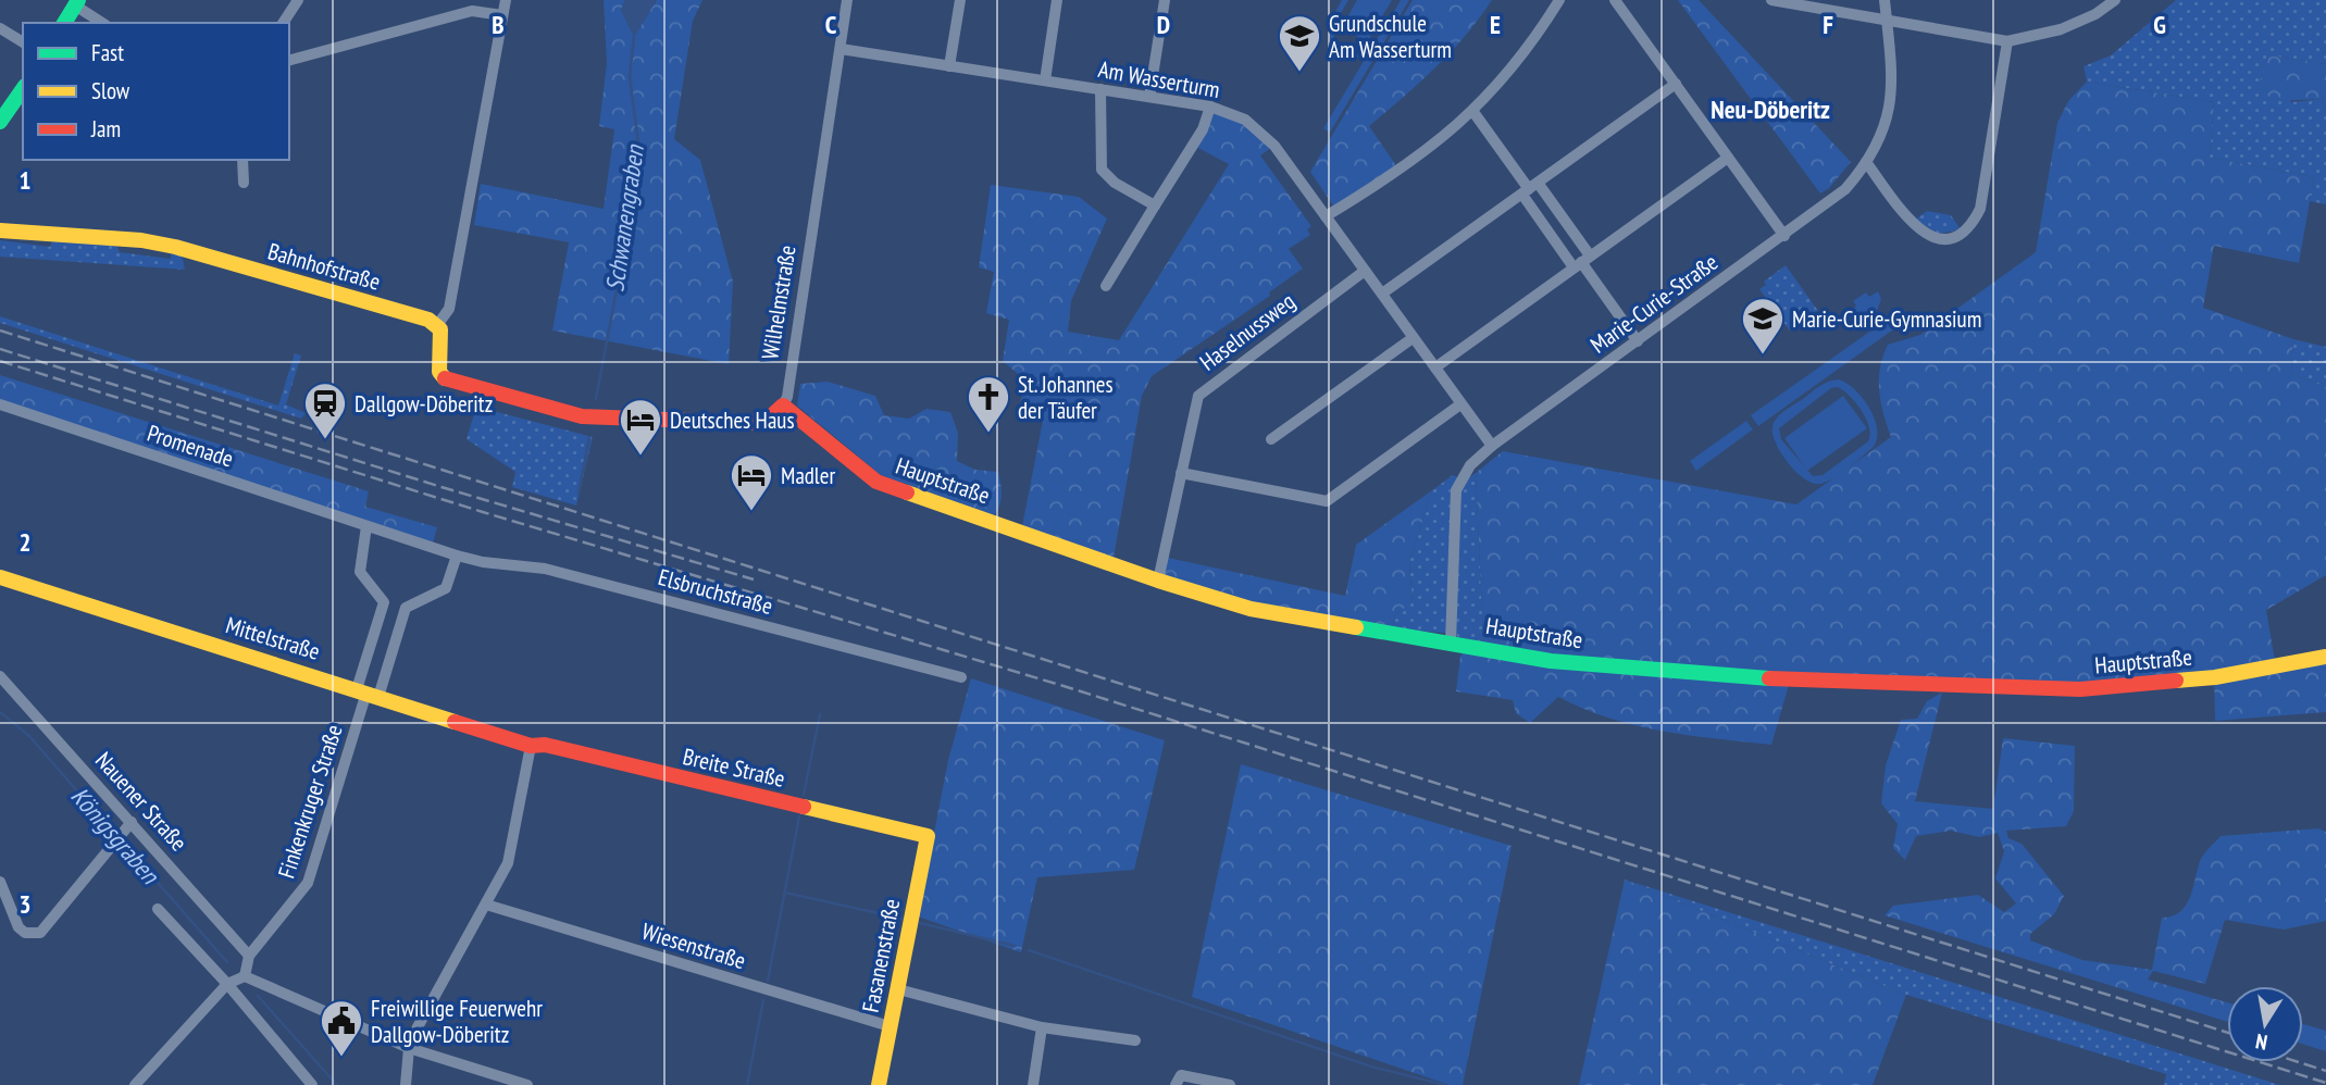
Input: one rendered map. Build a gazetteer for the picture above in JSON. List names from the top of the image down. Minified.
{"streets":{"street":["Am Wasserturm","Bahnhofstraße","Wilhelmstraße","Marie-Curie-Straße","Haselnussweg","Promenade","Hauptstraße","Elsbruchstraße","Mittelstraße","Breite Straße","Nauener Straße","Finkenkruger Straße","Wiesenstraße","Fasanenstraße"]},"crossings":[["Am Wasserturm","Wilhelmstraße"],["Am Wasserturm","Marie-Curie-Straße"],["Am Wasserturm","Haselnussweg"],["Wilhelmstraße","Hauptstraße"],["Marie-Curie-Straße","Hauptstraße"],["Haselnussweg","Hauptstraße"],["Promenade","Elsbruchstraße"],["Promenade","Finkenkruger Straße"],["Elsbruchstraße","Finkenkruger Straße"],["Mittelstraße","Breite Straße"],["Mittelstraße","Finkenkruger Straße"],["Breite Straße","Fasanenstraße"],["Nauener Straße","Finkenkruger Straße"],["Wiesenstraße","Fasanenstraße"]],"districts":["Neu-Döberitz"],"water":["Schwanengraben","Königsgraben"],"places":{"school or university":["Grundschule Am Wasserturm","Marie-Curie-Gymnasium"],"church":["St. Johannes der Täufer"],"station":["Dallgow-Döberitz"],"hotel":["Deutsches Haus","Madler"],"public building":["Freiwillige Feuerwehr Dallgow-Döberitz"]},"legend":["Fast","Slow","Jam"],"north":"bottom","grid":{"columns":["B","C","D","E","F","G"],"rows":["1","2","3"]}}
